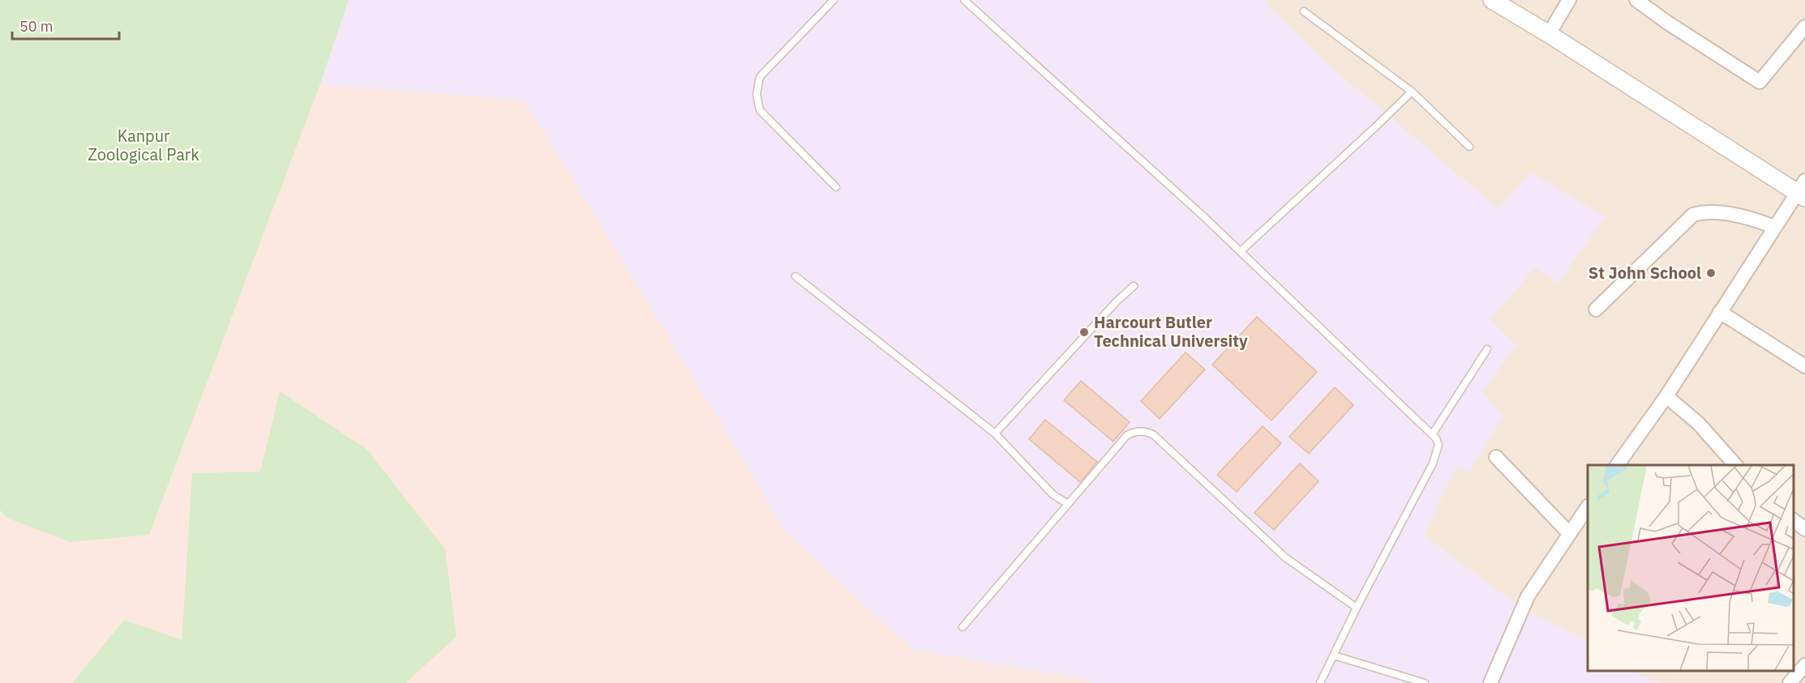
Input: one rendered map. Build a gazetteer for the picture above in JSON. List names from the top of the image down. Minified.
{"parks":["Kanpur Zoological Park"],"places":["St John School","Harcourt Butler Technical University"],"scale_bar":"50 m"}
